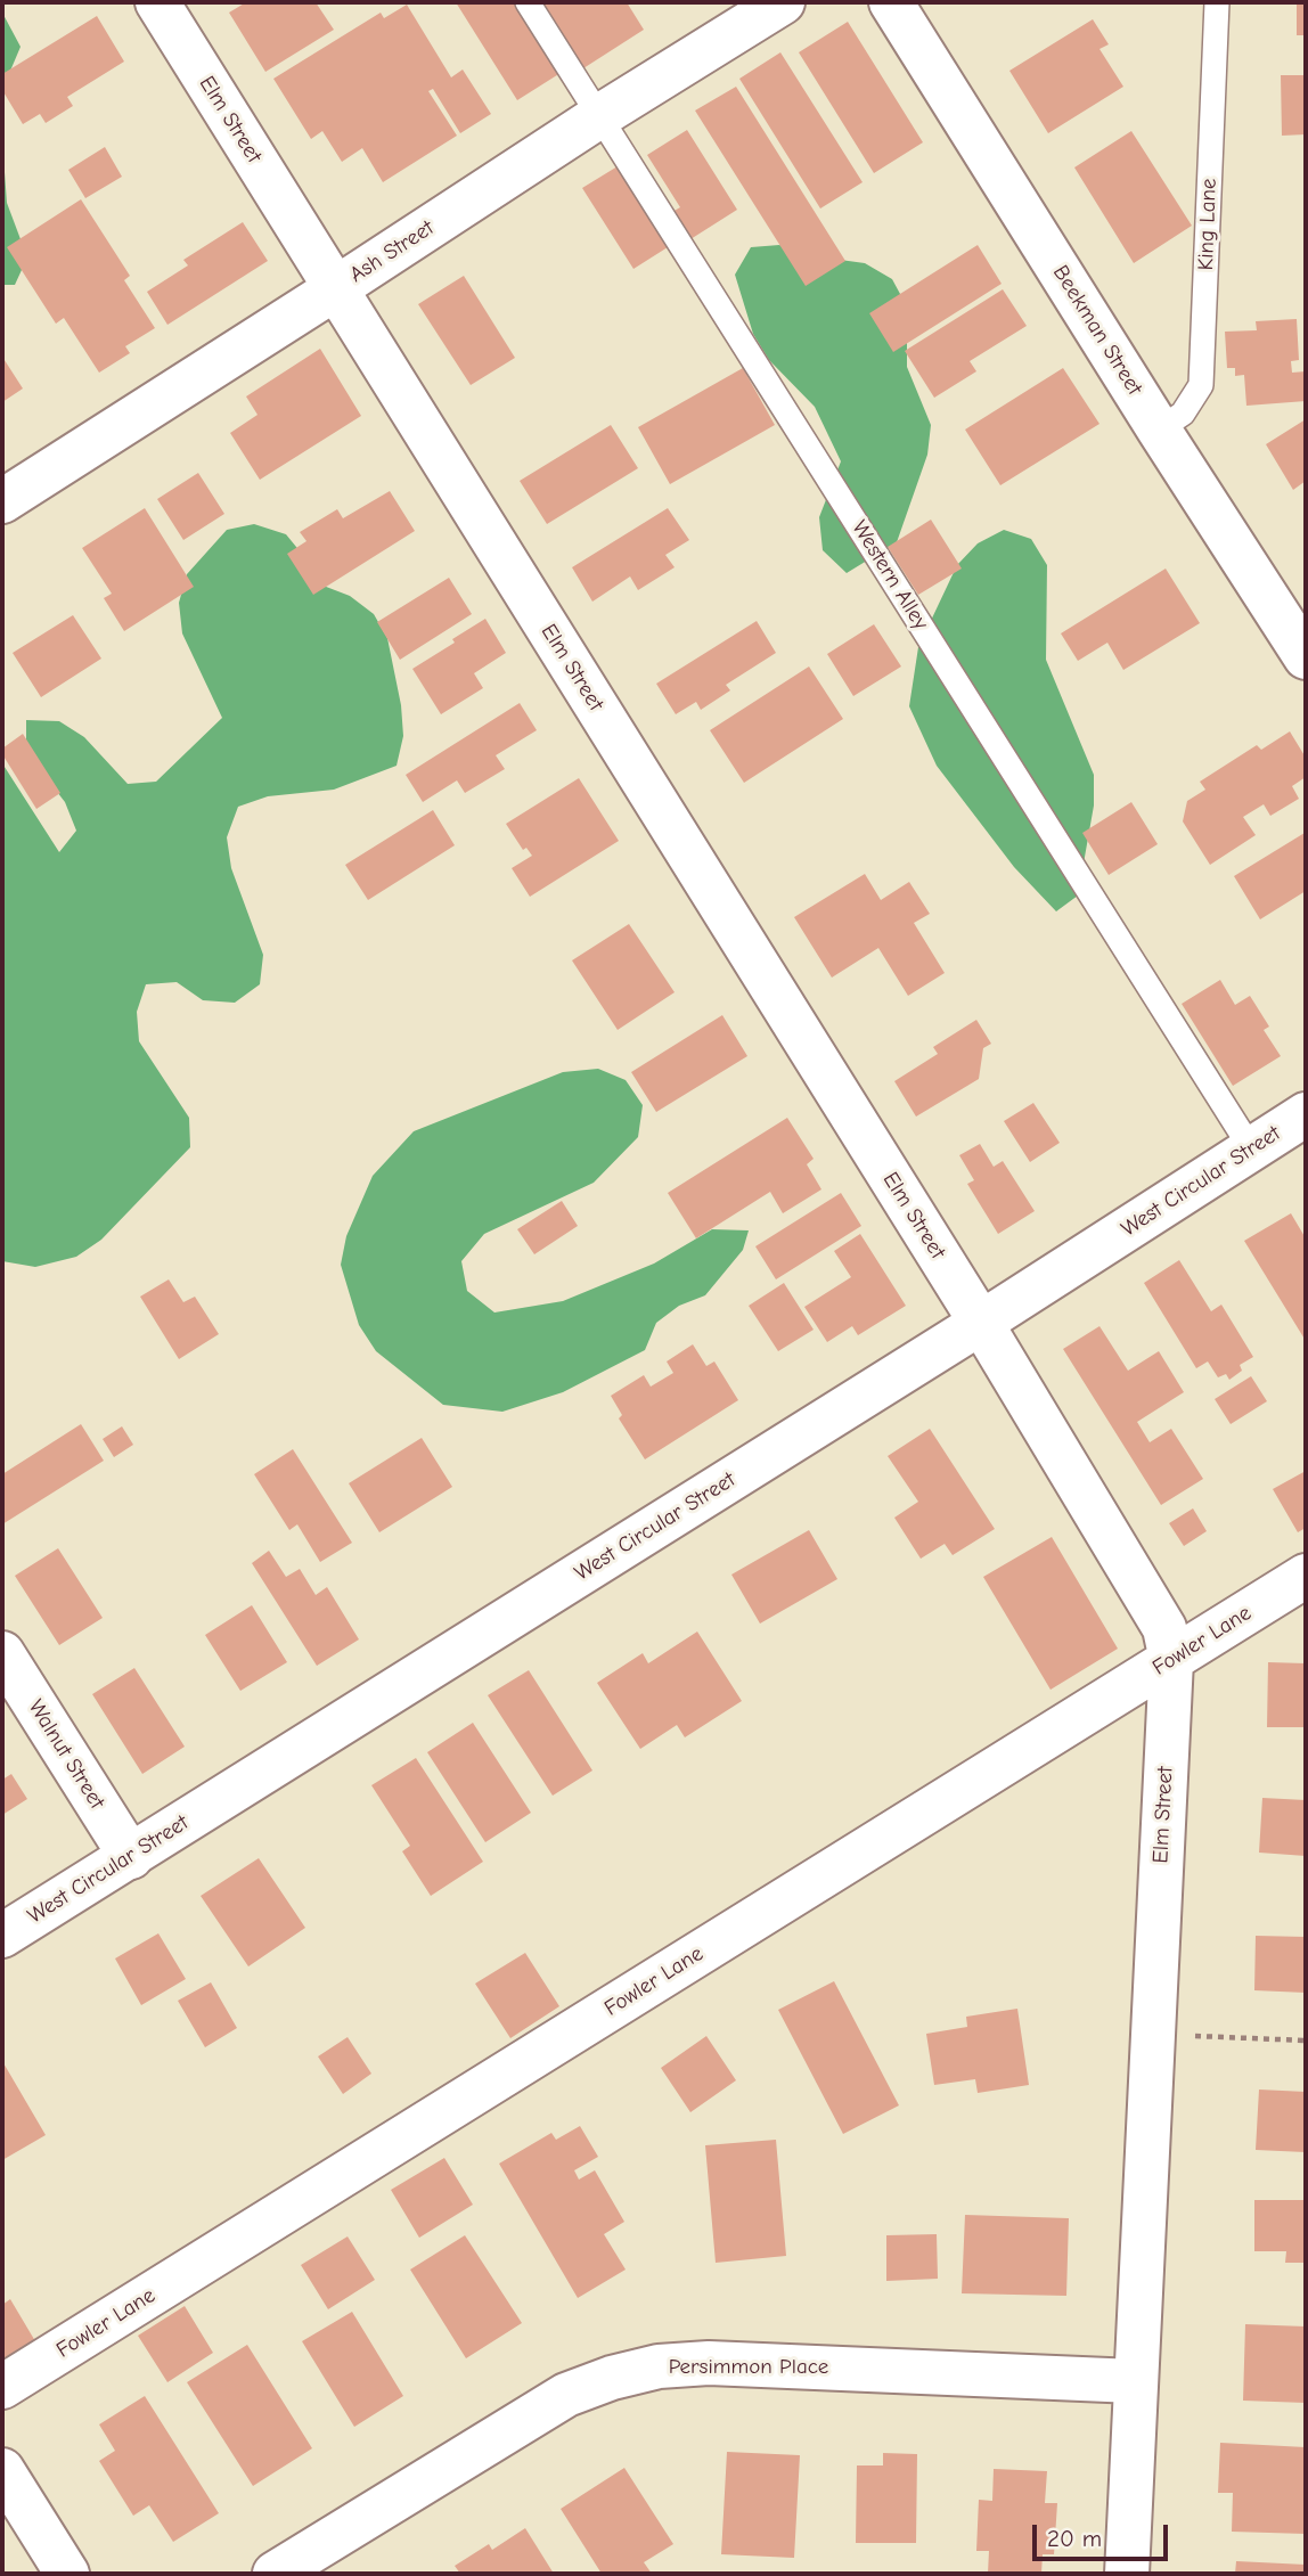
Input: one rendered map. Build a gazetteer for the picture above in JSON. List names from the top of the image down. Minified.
{"streets":{"street":["Elm Street","Ash Street","Beekman Street","West Circular Street","Fowler Lane","Walnut Street","Persimmon Place"],"lane":["King Lane","Western Alley"]},"crossings":[["Elm Street","Ash Street"],["Elm Street","West Circular Street"],["Elm Street","Fowler Lane"],["Elm Street","Persimmon Place"],["King Lane","Beekman Street"],["Ash Street","Western Alley"],["Western Alley","West Circular Street"],["West Circular Street","Walnut Street"]],"scale_bar":"20 m"}
